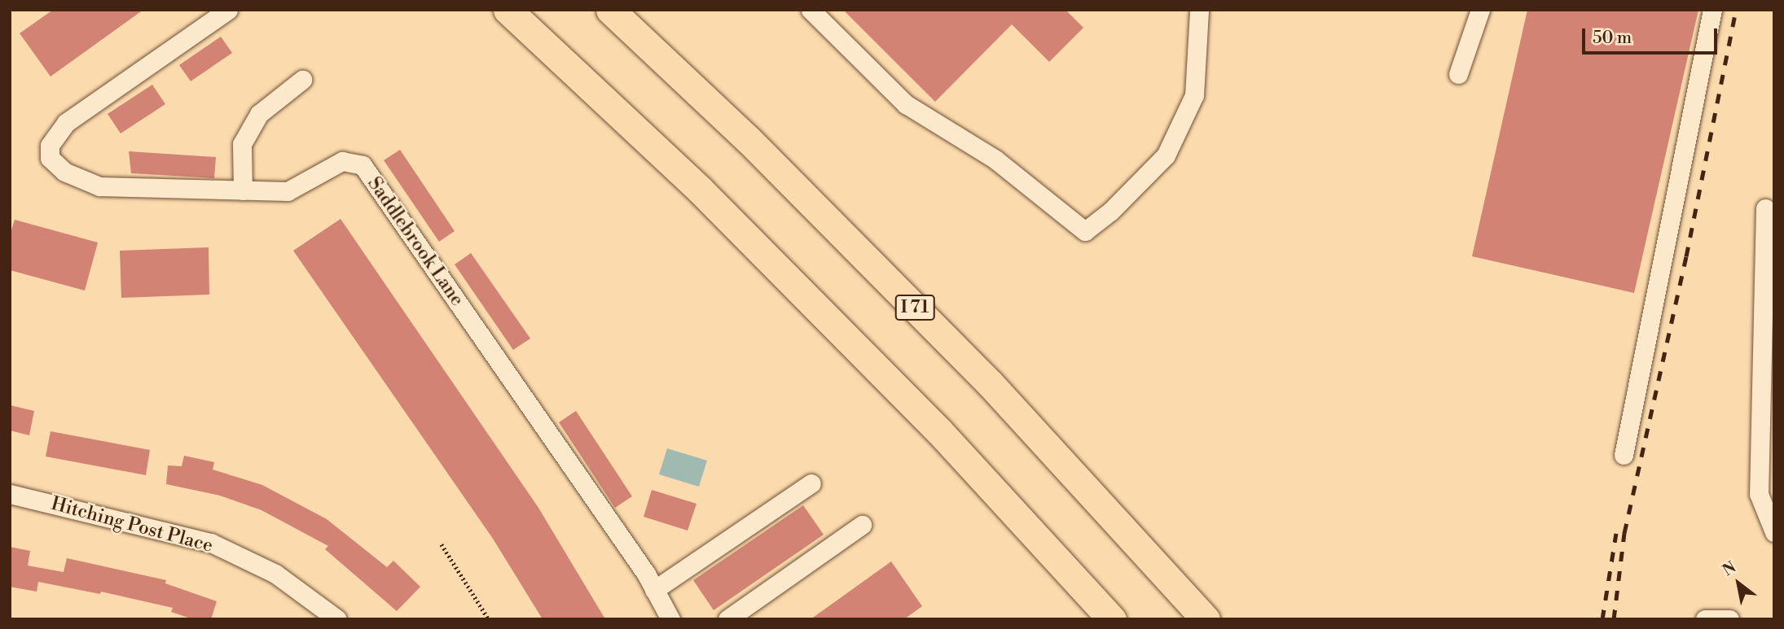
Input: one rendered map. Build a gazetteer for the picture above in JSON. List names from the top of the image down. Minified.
{"streets":{"highway":["I 71"],"street":["Saddlebrook Lane","Hitching Post Place"]},"scale_bar":"50 m","north":"top left"}
